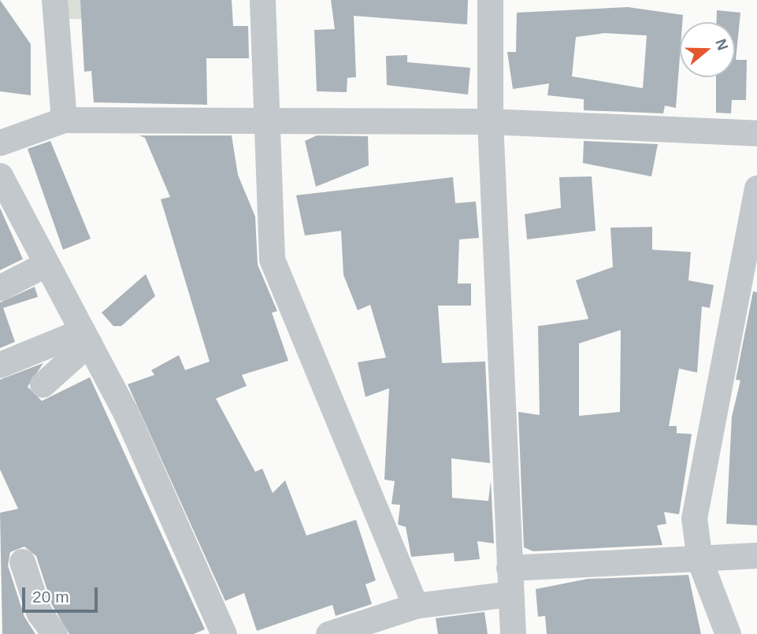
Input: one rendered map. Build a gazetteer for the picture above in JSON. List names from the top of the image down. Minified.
{"scale_bar":"20 m","north":"right"}
